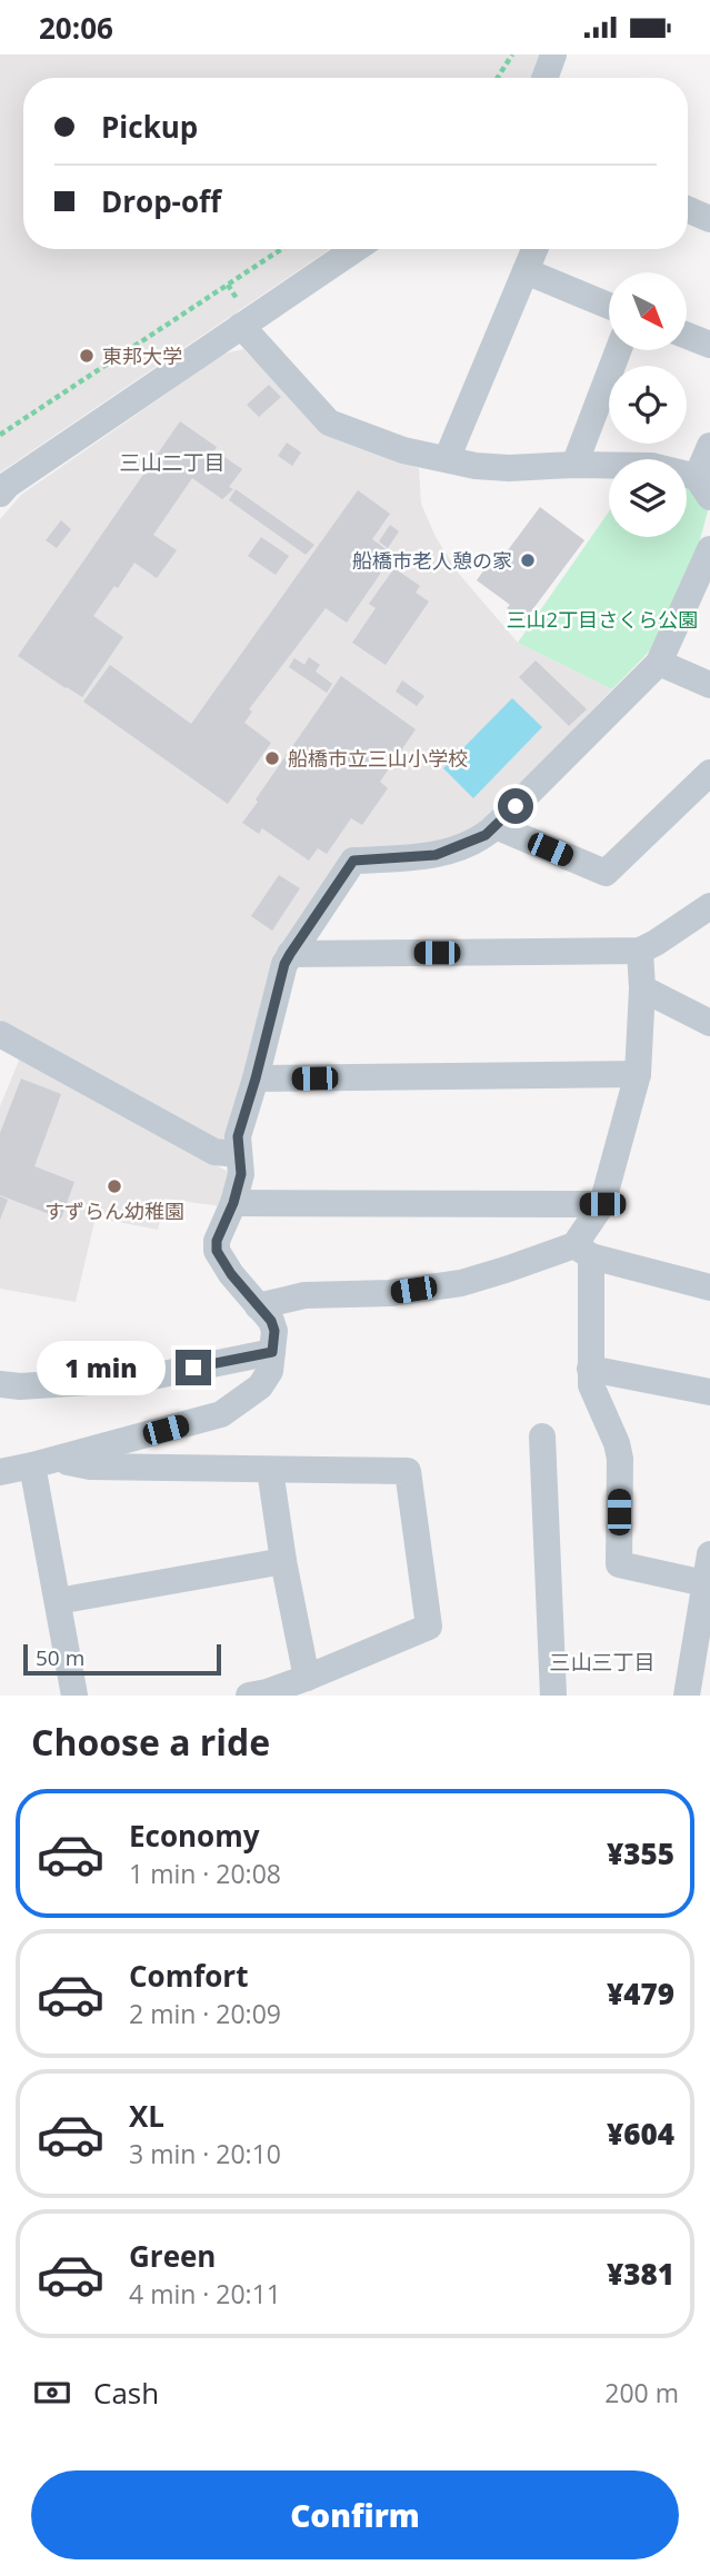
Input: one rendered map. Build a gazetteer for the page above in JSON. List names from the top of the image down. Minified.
{"districts":["三山二丁目","三山三丁目"],"parks":["三山2丁目さくら公園"],"places":["東邦大学","船橋市老人憩の家","船橋市立三山小学校","すずらん幼稚園"],"scale_bar":"50 m","north":"bottom right","page":{"status":"20:06","banner":["Pickup","Drop-off"],"bubble":"1 min","scale":"50 m","heading":"Choose a ride","list":[{"name":"Economy","note":"1 min · 20:08","value":"¥355"},{"name":"Comfort","note":"2 min · 20:09","value":"¥479"},{"name":"XL","note":"3 min · 20:10","value":"¥604"},{"name":"Green","note":"4 min · 20:11","value":"¥381"}],"pay":["Cash","200 m"],"buttons":"Confirm"}}
